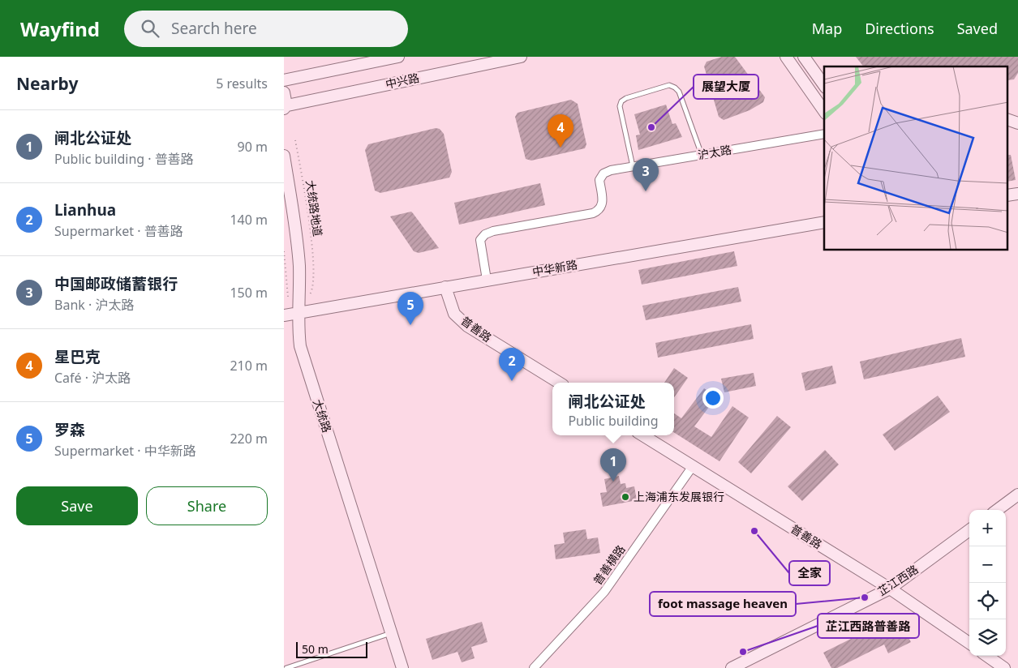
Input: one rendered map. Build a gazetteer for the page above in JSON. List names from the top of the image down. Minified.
{"streets":{"street":["中兴路","沪太路","中华新路","普善路","大统路","普善横路","芷江西路"],"path":["大统路地道"]},"crossings":[["沪太路","中华新路"],["中华新路","普善路"],["中华新路","大统路"],["普善路","普善横路"],["普善路","芷江西路"]],"places":["展望大厦","上海浦东发展银行","全家","foot massage heaven","芷江西路普善路"],"scale_bar":"50 m","page":{"header":"Wayfind","search":"Search here","nav":["Map","Directions","Saved"],"heading":["Nearby","5 results"],"list":[{"mark":"1","name":"闸北公证处","note":"Public building · 普善路","value":"90 m"},{"mark":"2","name":"Lianhua","note":"Supermarket · 普善路","value":"140 m"},{"mark":"3","name":"中国邮政储蓄银行","note":"Bank · 沪太路","value":"150 m"},{"mark":"4","name":"星巴克","note":"Café · 沪太路","value":"210 m"},{"mark":"5","name":"罗森","note":"Supermarket · 中华新路","value":"220 m"}],"pins":["4","3","5","2","1"],"popup":["闸北公证处","Public building"],"buttons":["Save","Share"],"map_buttons":["+","−"],"scale":"50 m"}}
